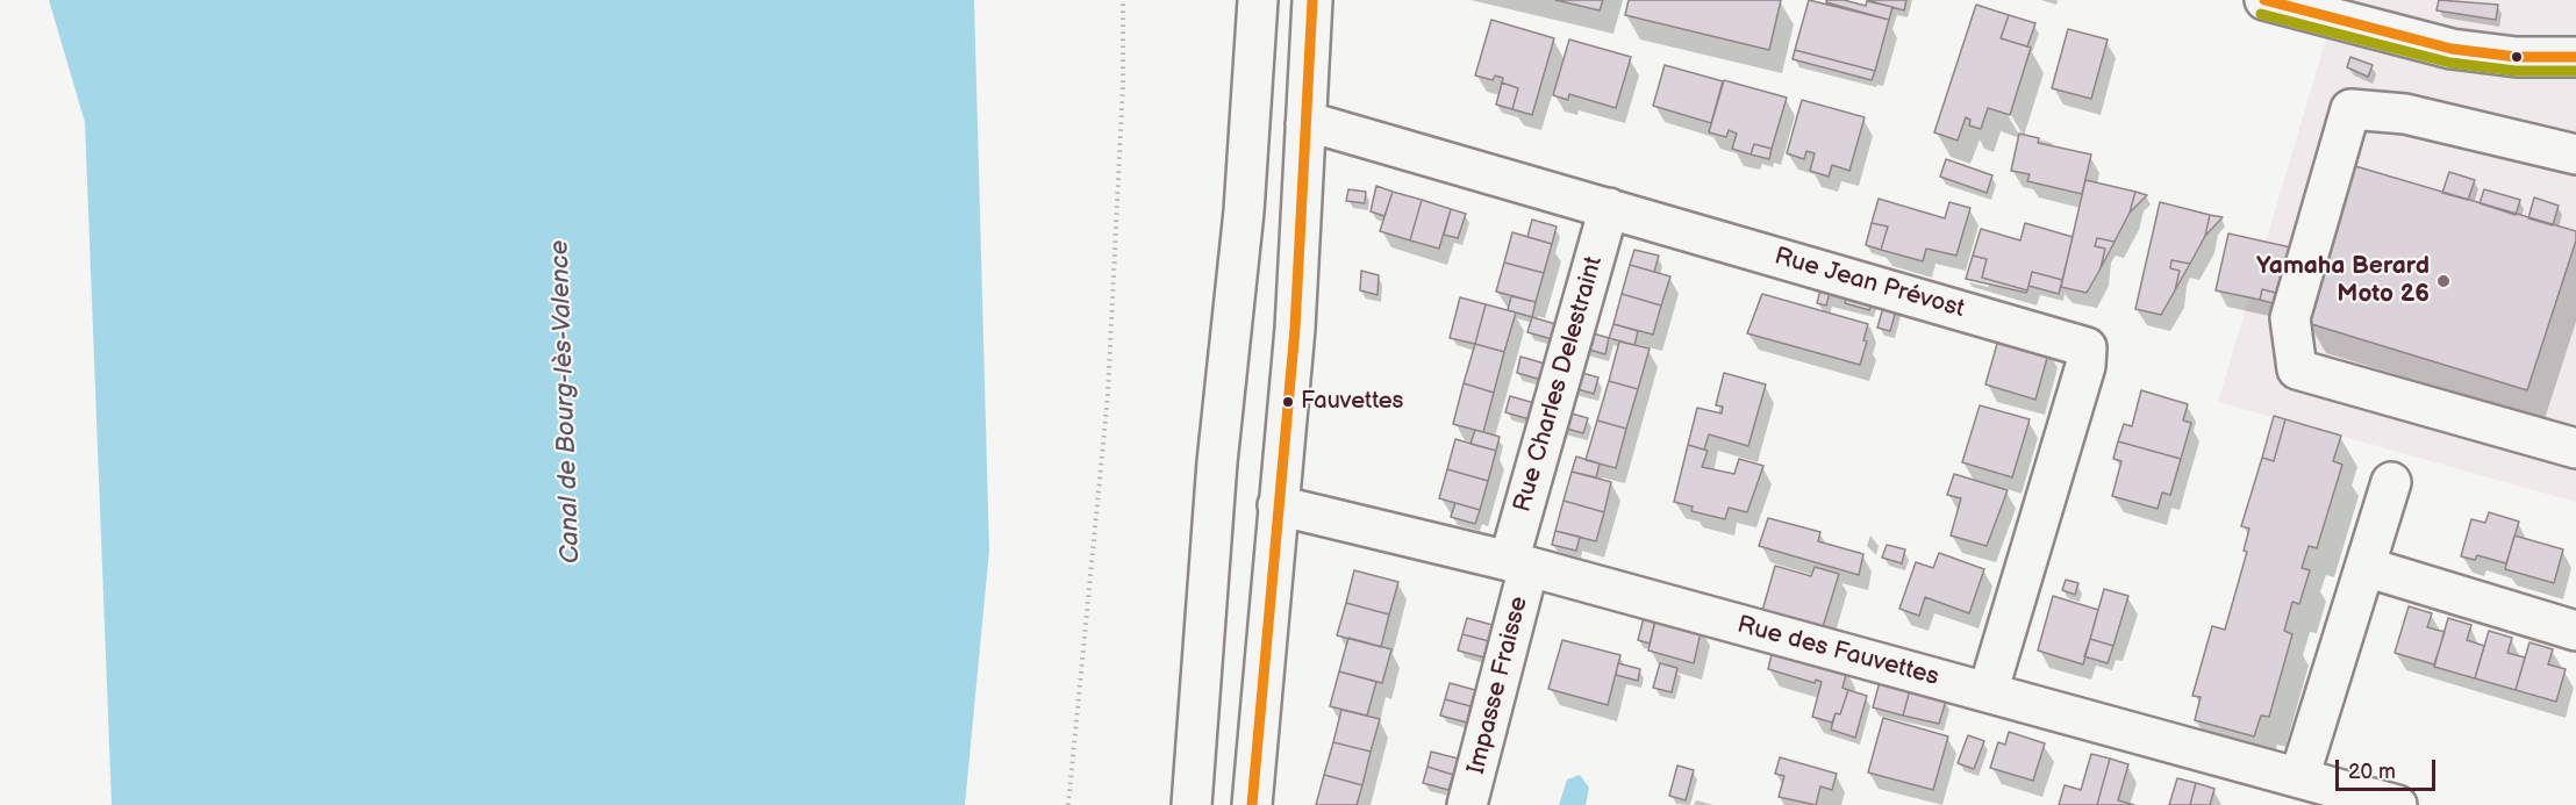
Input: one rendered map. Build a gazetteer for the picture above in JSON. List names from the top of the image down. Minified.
{"streets":{"street":["Rue Jean Prévost","Rue Charles Delestraint","Rue des Fauvettes","Impasse Fraisse"]},"crossings":[["Rue Jean Prévost","Rue Charles Delestraint"],["Rue Jean Prévost","Rue des Fauvettes"],["Rue Charles Delestraint","Rue des Fauvettes"],["Rue Charles Delestraint","Impasse Fraisse"],["Rue des Fauvettes","Impasse Fraisse"]],"water":["Canal de Bourg-lès-Valence"],"places":["Yamaha Berard Moto 26","Fauvettes"],"scale_bar":"20 m"}
